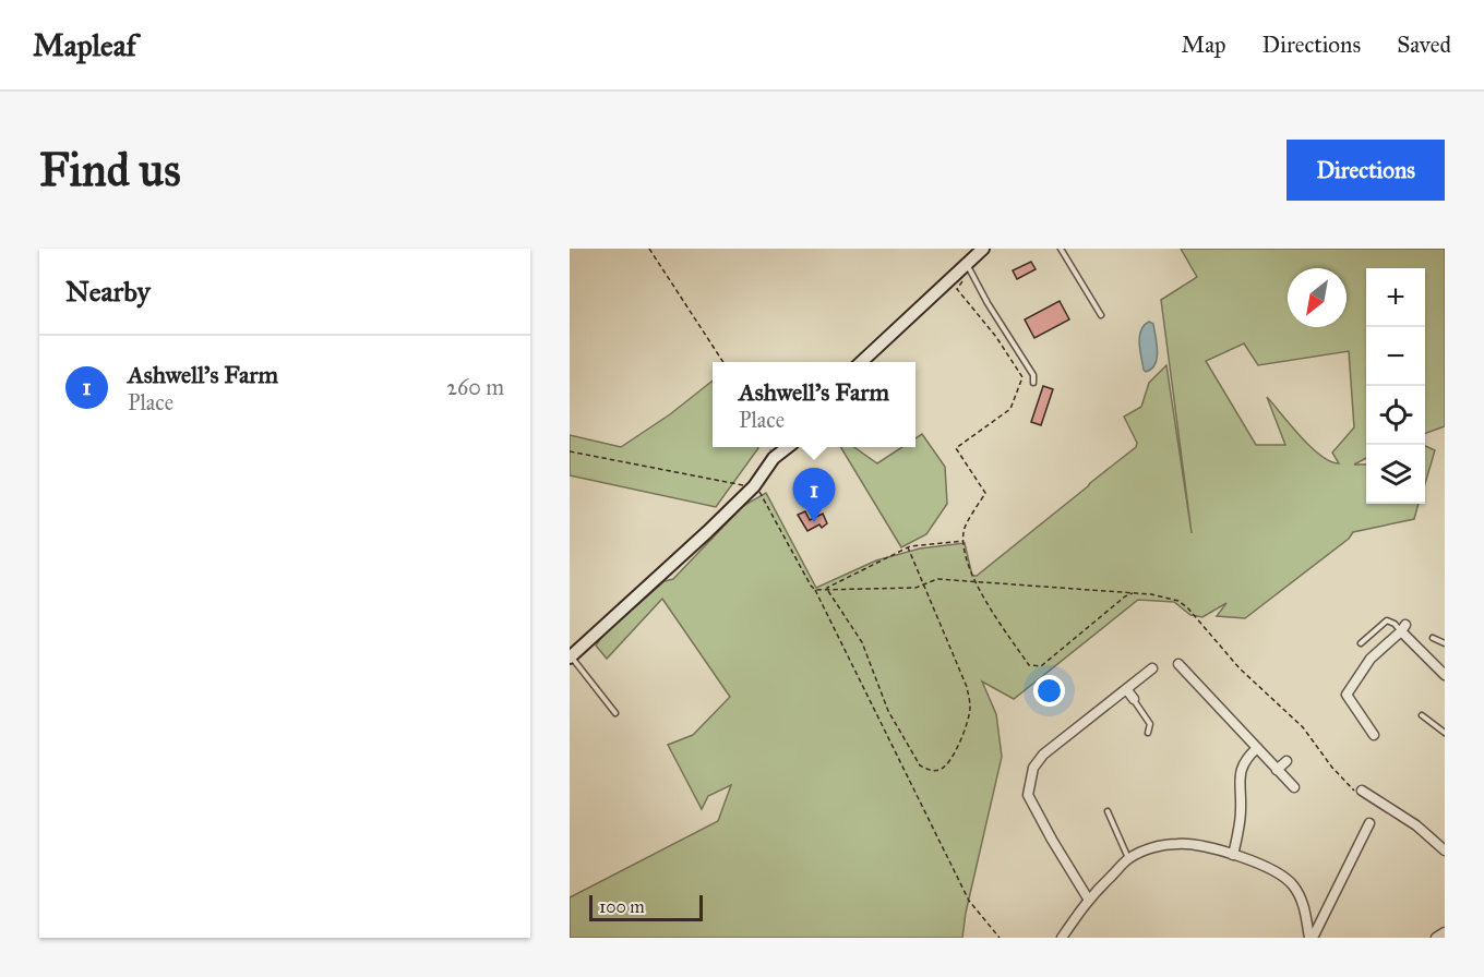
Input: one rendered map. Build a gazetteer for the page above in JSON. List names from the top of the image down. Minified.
{"scale_bar":"100 m","north":"bottom left","page":{"header":"Mapleaf","nav":["Map","Directions","Saved"],"buttons":"Directions","title":"Find us","heading":"Nearby","map_buttons":["+","−"],"list":[{"mark":"1","name":"Ashwell's Farm","note":"Place","value":"260 m"}],"popup":["Ashwell's Farm","Place"],"pins":"1","scale":"100 m"}}
